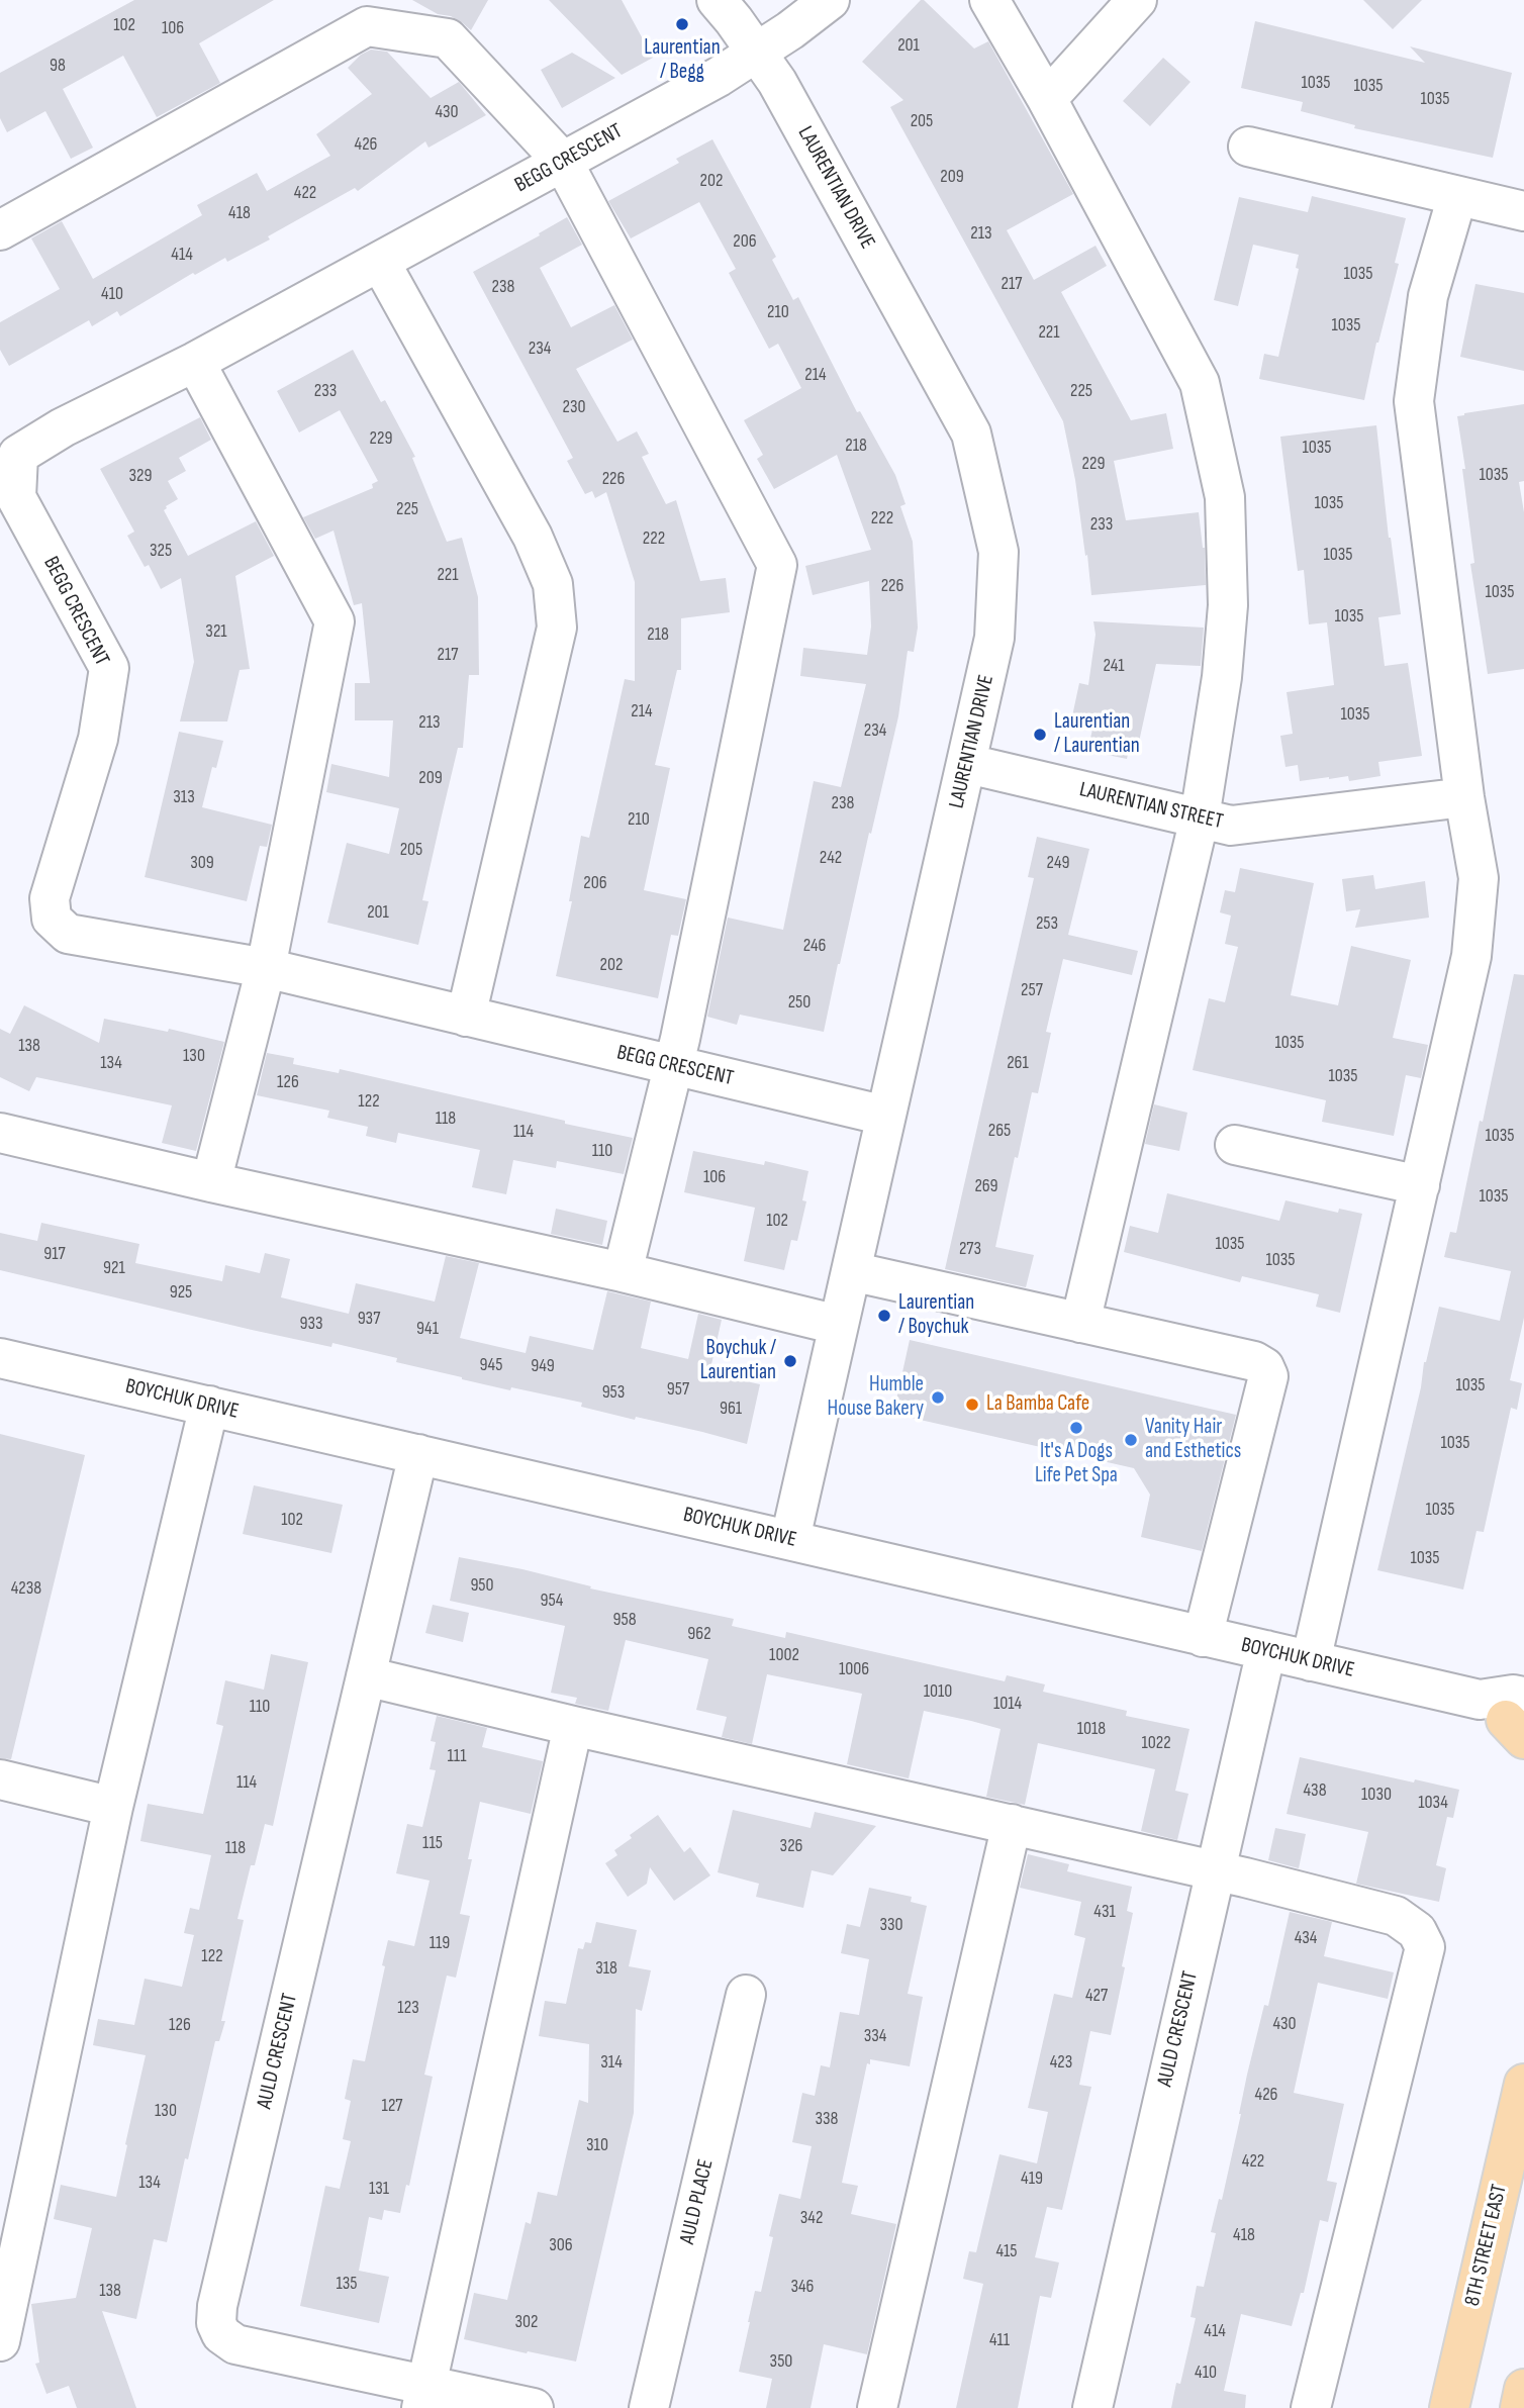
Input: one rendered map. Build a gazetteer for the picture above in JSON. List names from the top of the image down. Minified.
{"streets":{"main road":["8TH STREET EAST"],"street":["BEGG CRESCENT","LAURENTIAN DRIVE","LAURENTIAN STREET","BOYCHUK DRIVE","AULD CRESCENT","AULD PLACE"]},"crossings":[["BEGG CRESCENT","LAURENTIAN DRIVE"],["LAURENTIAN DRIVE","LAURENTIAN STREET"],["LAURENTIAN DRIVE","BOYCHUK DRIVE"],["BOYCHUK DRIVE","AULD CRESCENT"]],"places":["Laurentian / Begg","Laurentian / Laurentian","Laurentian / Boychuk","Boychuk / Laurentian","Humble House Bakery","La Bamba Cafe","It's A Dogs Life Pet Spa","Vanity Hair and Esthetics"],"house_numbers":["102","106","201","98","1035","1035","1035","430","205","426","209","202","422","418","213","206","414","1035","217","238","410","210","1035","221","234","214","233","225","230","229","218","1035","229","1035","329","226","1035","225","222","233","222","325","1035","221","226","1035","1035","321","218","217","241","214","1035","213","234","209","313","238","210","205","242","309","249","206","201","253","246","202","257","250","1035","138","130","134","261","1035","126","122","118","265","114","1035","110","106","269","1035","102","1035","273","917","1035","921","925","937","933","941","945","949","1035","957","953","961","1035","1035","102","1035","950","4238","954","958","962","1002","1006","1010","1014","110","1018","1022","111","114","438","1030","1034","115","326","118","431","330","434","119","122","318","427","123","430","126","334","314","423","426","127","130","338","310","422","419","134","131","342","418","306","415","135","346","138","302","414","411","350","410"]}
